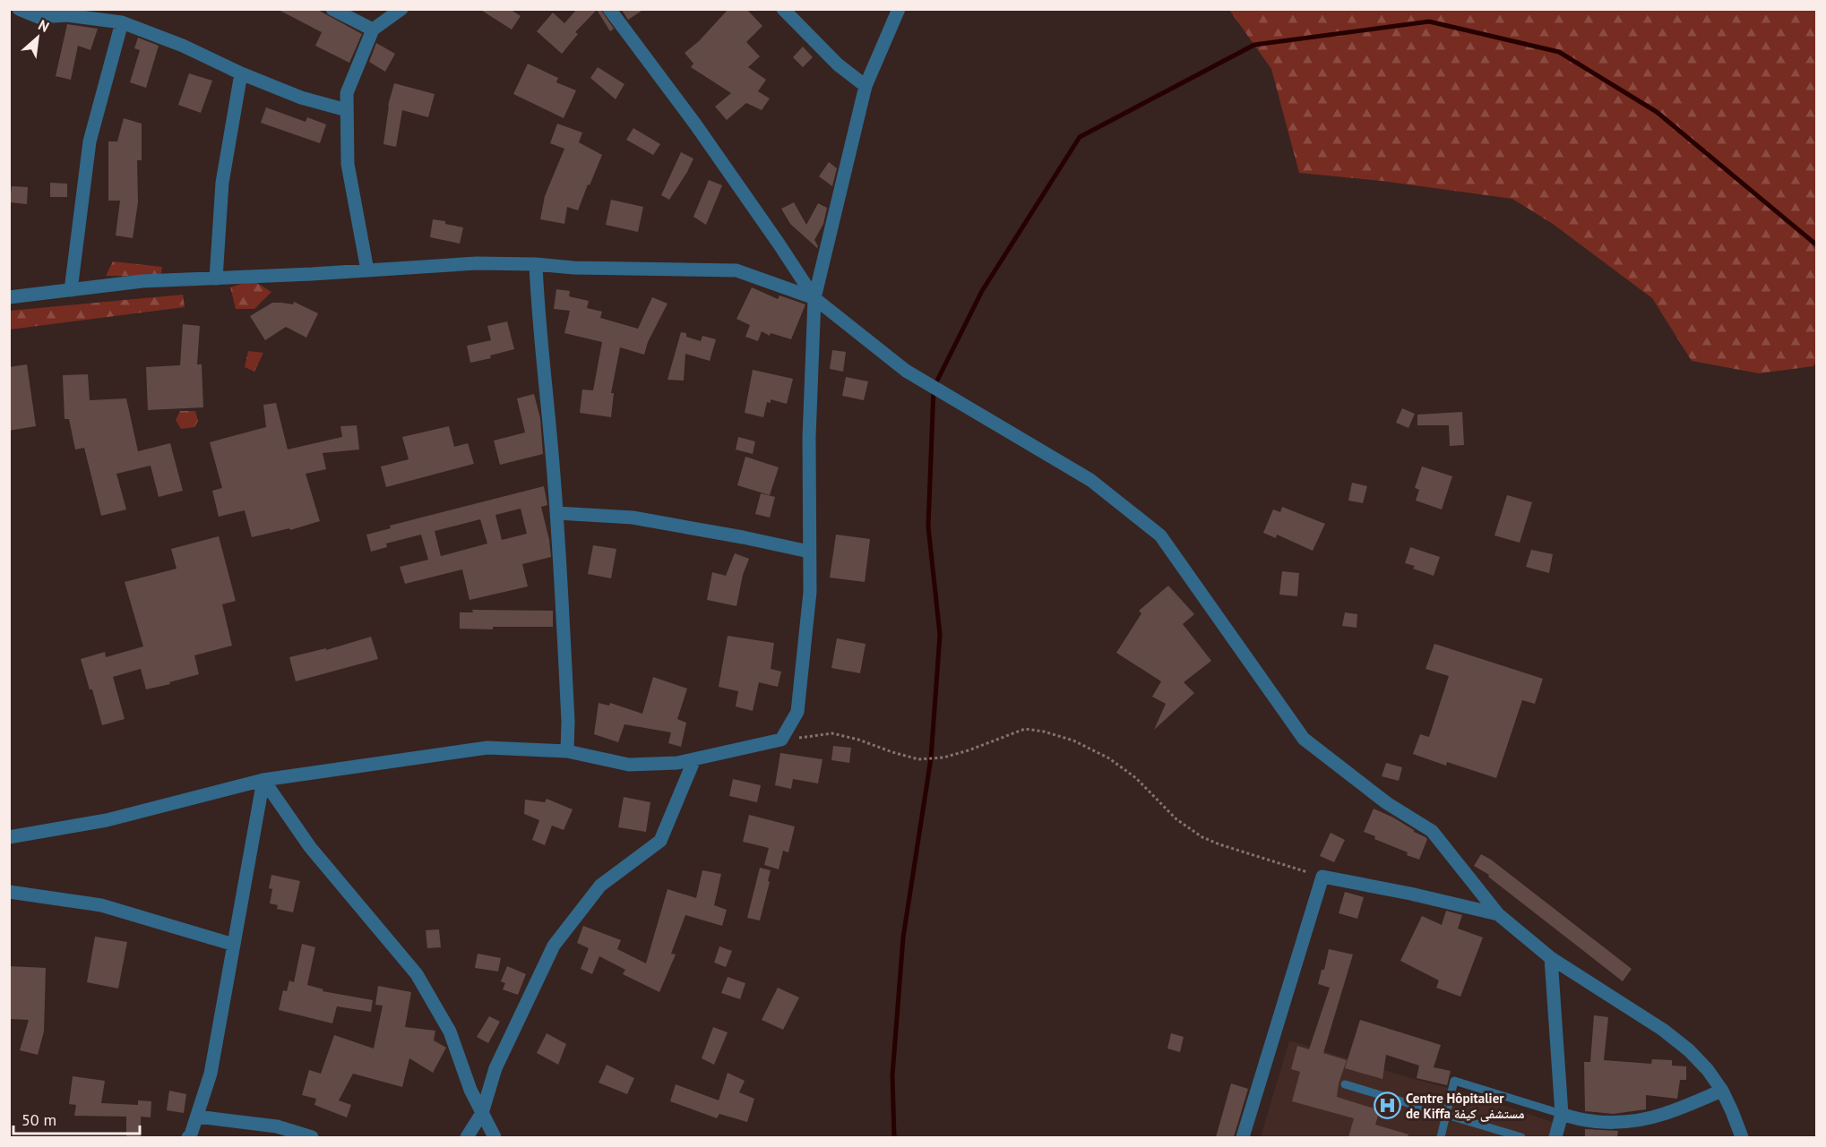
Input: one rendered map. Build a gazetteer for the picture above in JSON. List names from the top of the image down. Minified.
{"places":{"hospital":["Centre Hôpitalier de Kiffa مستشفى كيفة"]},"scale_bar":"50 m","north":"top right"}
